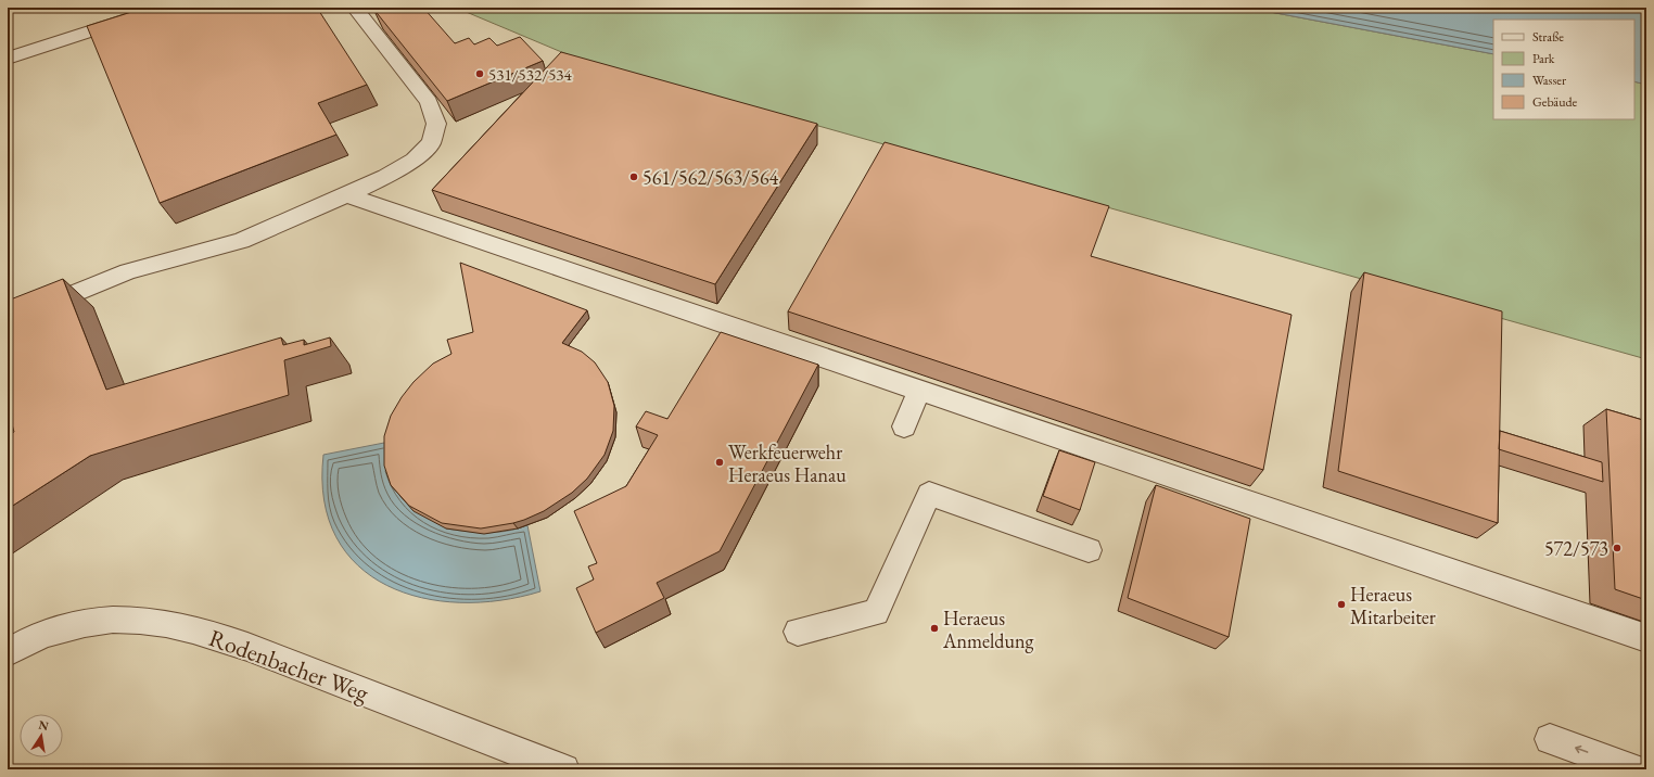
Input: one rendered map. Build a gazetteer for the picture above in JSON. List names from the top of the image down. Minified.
{"streets":{"street":["Rodenbacher Weg"]},"places":["531/532/534","561/562/563/564","Werkfeuerwehr Heraeus Hanau","572/573","Heraeus Mitarbeiter","Heraeus Anmeldung"],"legend":["Straße","Park","Wasser","Gebäude"],"north":"top"}
